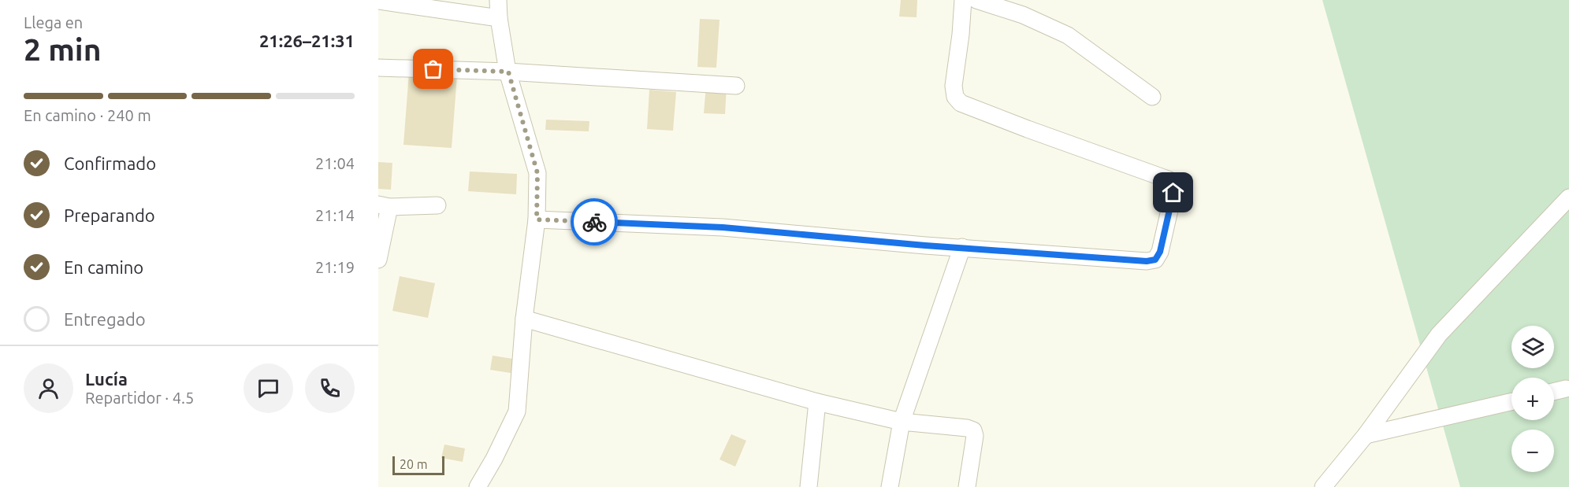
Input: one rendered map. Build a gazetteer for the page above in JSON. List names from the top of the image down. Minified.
{"scale_bar":"20 m","page":{"heading":["2 min","Llega en","21:26–21:31"],"panel":["Lucía","Repartidor · 4.5"],"bar":"En camino · 240 m","list":[["Confirmado","21:04"],["Preparando","21:14"],["En camino","21:19"],"Entregado"],"map_buttons":["+","−"],"scale":"20 m"}}
